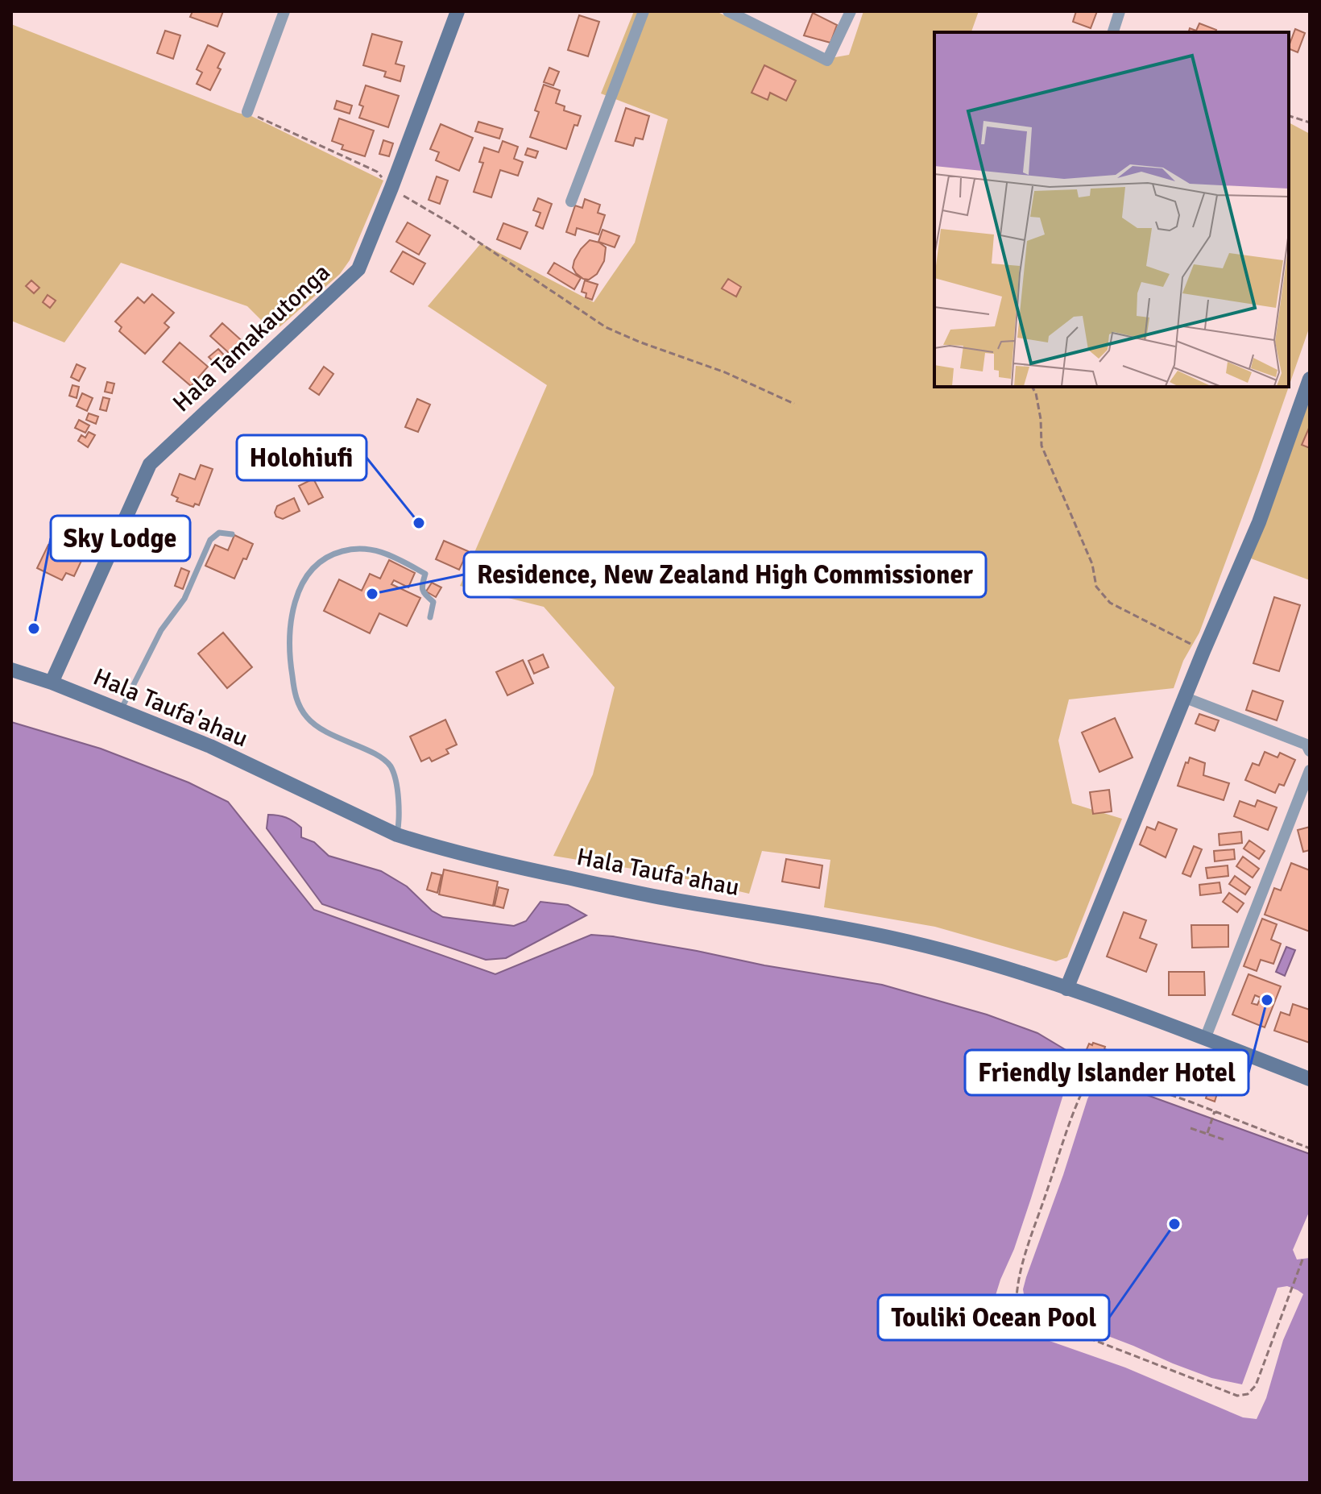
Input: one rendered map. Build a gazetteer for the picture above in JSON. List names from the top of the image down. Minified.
{"streets":{"street":["Hala Tamakautonga","Hala Taufa'ahau"]},"crossings":[["Hala Tamakautonga","Hala Taufa'ahau"]],"places":["Holohiufi","Residence, New Zealand High Commissioner","Sky Lodge","Friendly Islander Hotel","Touliki Ocean Pool"]}
